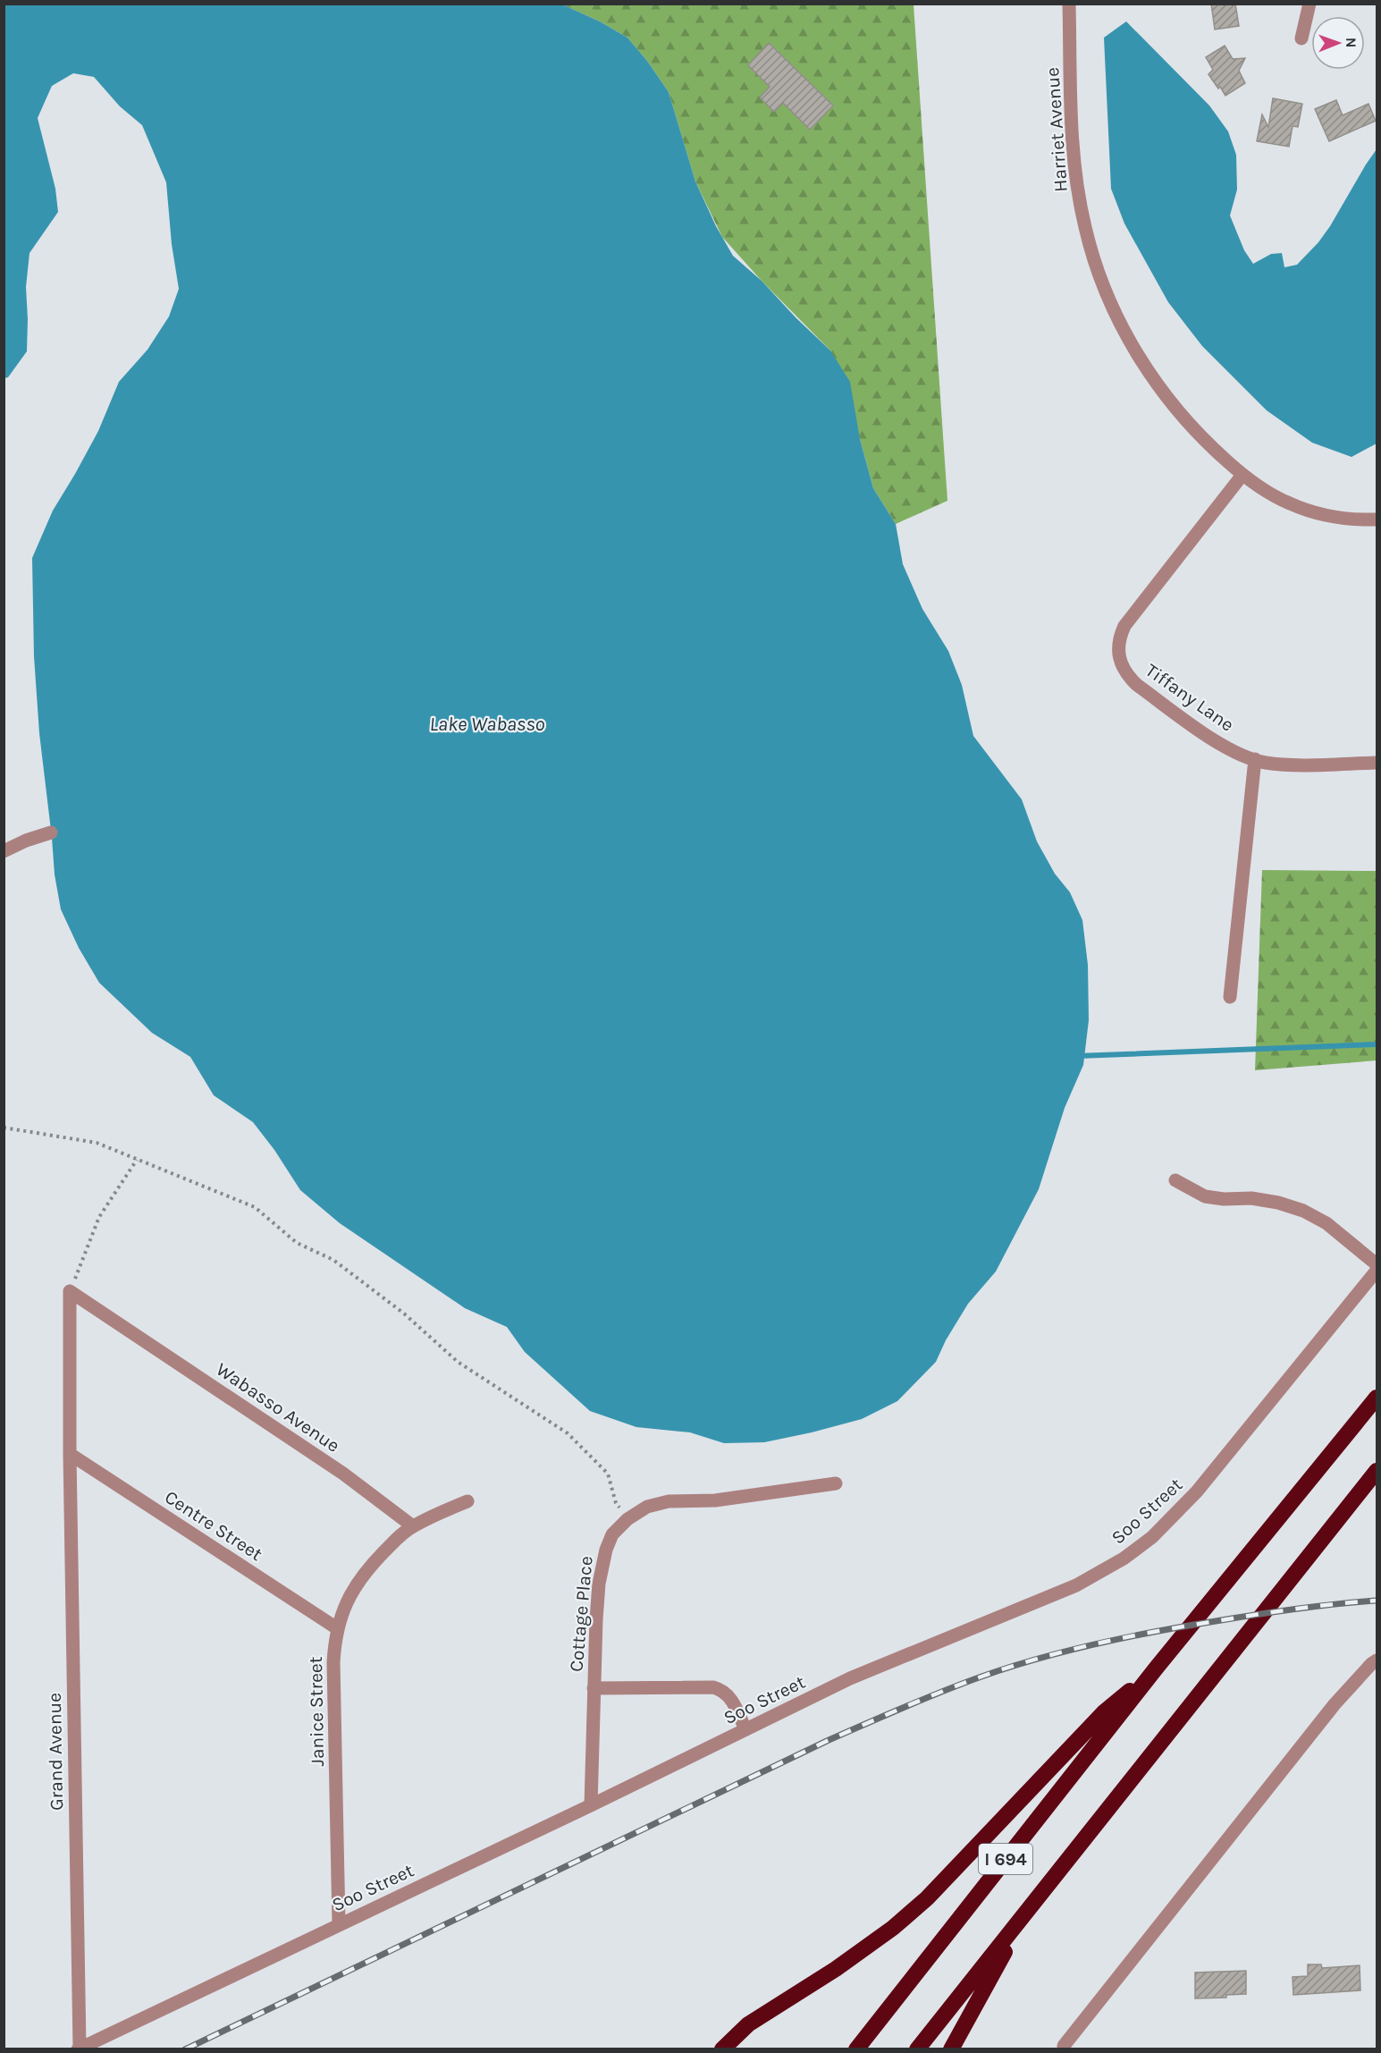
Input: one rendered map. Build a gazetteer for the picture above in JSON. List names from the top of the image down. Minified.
{"streets":{"highway":["I 694"],"street":["Harriet Avenue","Tiffany Lane","Wabasso Avenue","Soo Street","Centre Street","Cottage Place","Janice Street","Grand Avenue"]},"crossings":[["Harriet Avenue","Tiffany Lane"],["Wabasso Avenue","Janice Street"],["Wabasso Avenue","Grand Avenue"],["Soo Street","Cottage Place"],["Soo Street","Janice Street"],["Soo Street","Grand Avenue"],["Centre Street","Janice Street"],["Centre Street","Grand Avenue"]],"water":["Lake Wabasso"],"north":"right"}
